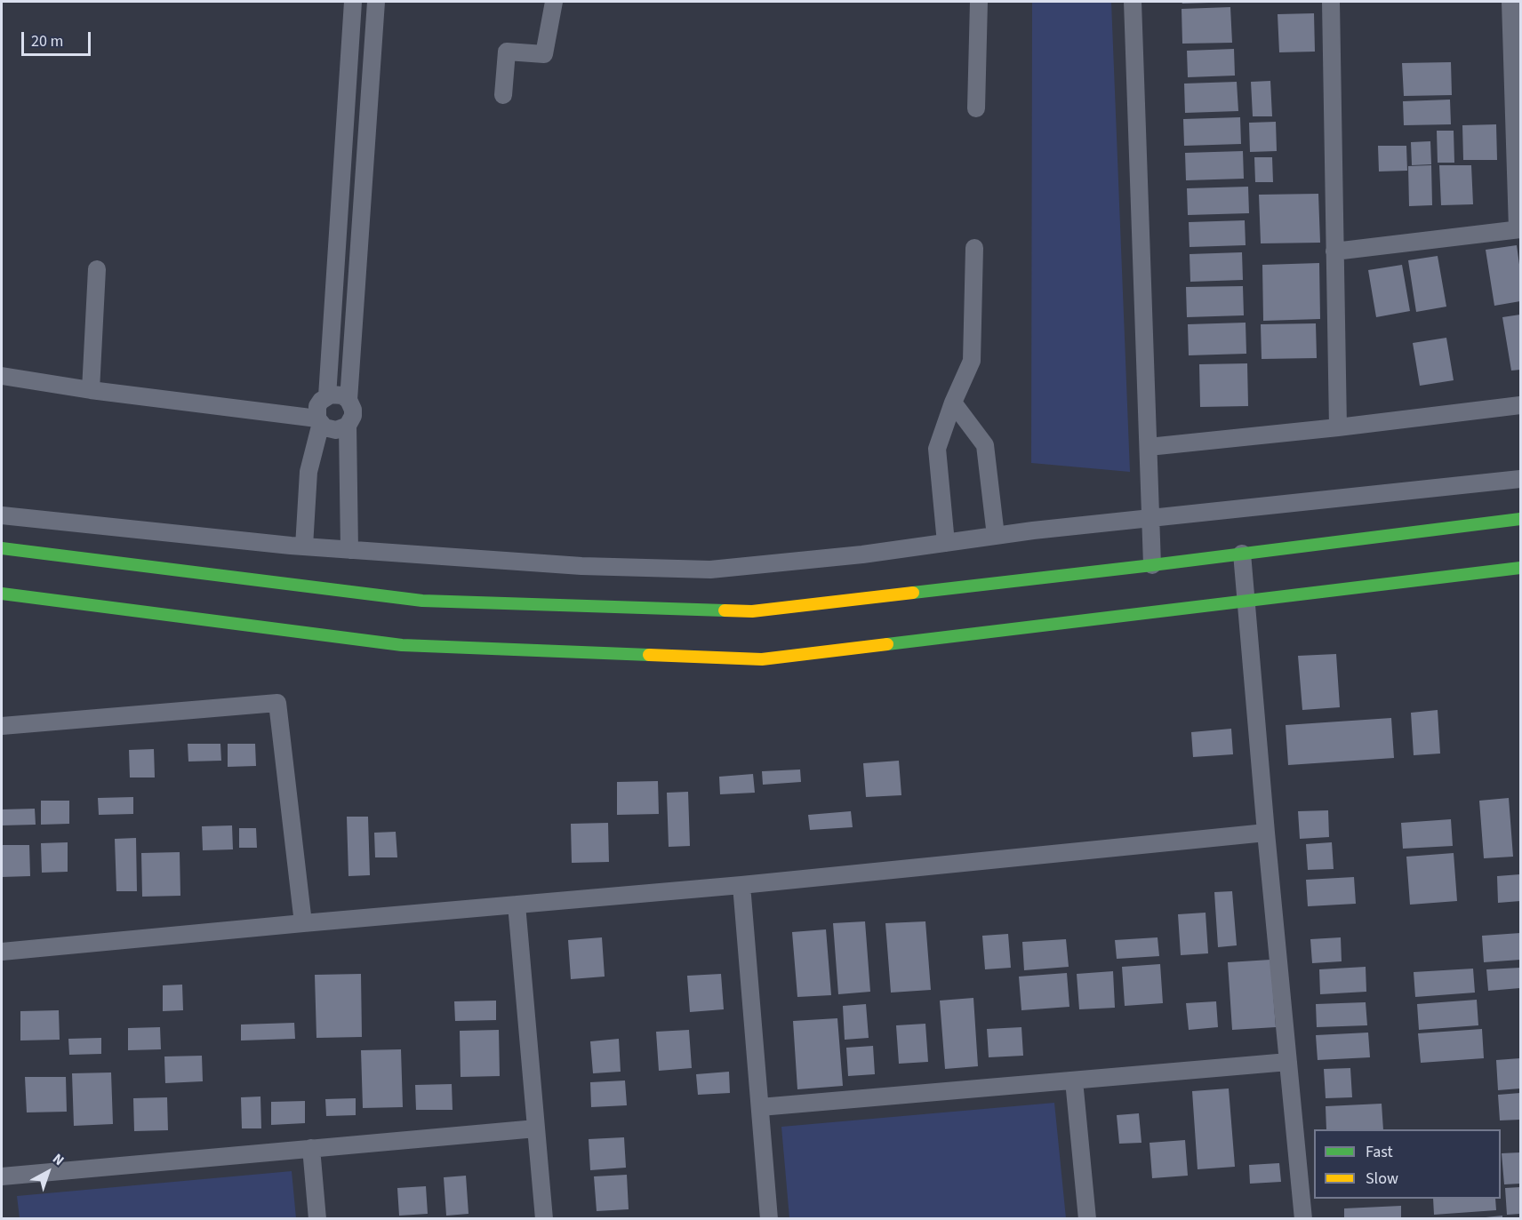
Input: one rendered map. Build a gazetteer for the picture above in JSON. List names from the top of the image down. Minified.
{"legend":["Fast","Slow"],"scale_bar":"20 m","north":"top right"}
